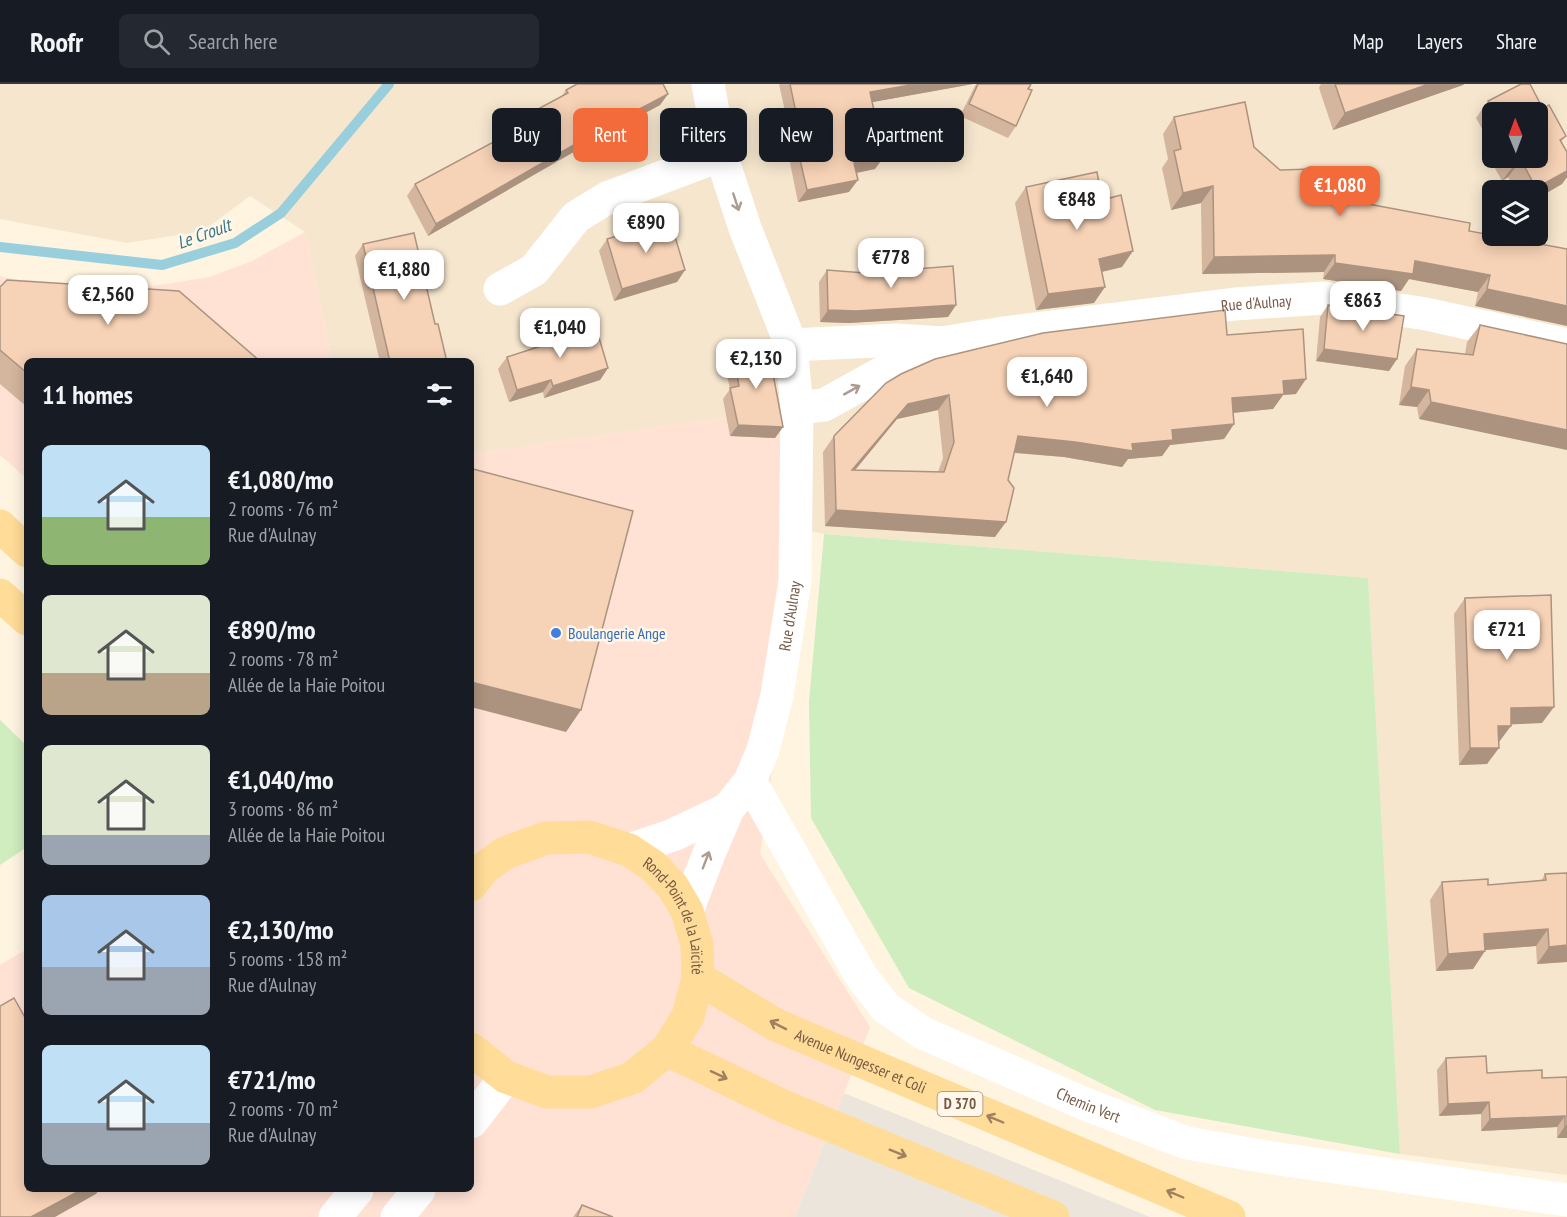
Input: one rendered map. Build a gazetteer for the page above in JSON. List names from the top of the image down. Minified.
{"streets":{"main road":["Rond-Point de la Laïcité","Avenue Nungesser et Coli","D 370"],"street":["Rue d'Aulnay","Chemin Vert"]},"crossings":[["Rue d'Aulnay","Rond-Point de la Laïcité"],["Rue d'Aulnay","Chemin Vert"],["Rond-Point de la Laïcité","Avenue Nungesser et Coli"]],"water":["Le Croult"],"places":["Boulangerie Ange"],"north":"top","page":{"header":"Roofr","search":"Search here","nav":["Map","Layers","Share"],"chip":["Buy","Rent","Filters","New","Apartment"],"price":["€1,080","€848","€890","€778","€1,880","€2,560","€863","€1,040","€2,130","€1,640","€721"],"heading":"11 homes","list":[{"name":"€1,080/mo","note":"2 rooms · 76 m² · Rue d'Aulnay"},{"name":"€890/mo","note":"2 rooms · 78 m² · Allée de la Haie Poitou"},{"name":"€1,040/mo","note":"3 rooms · 86 m² · Allée de la Haie Poitou"},{"name":"€2,130/mo","note":"5 rooms · 158 m² · Rue d'Aulnay"},{"name":"€721/mo","note":"2 rooms · 70 m² · Rue d'Aulnay"}]}}
